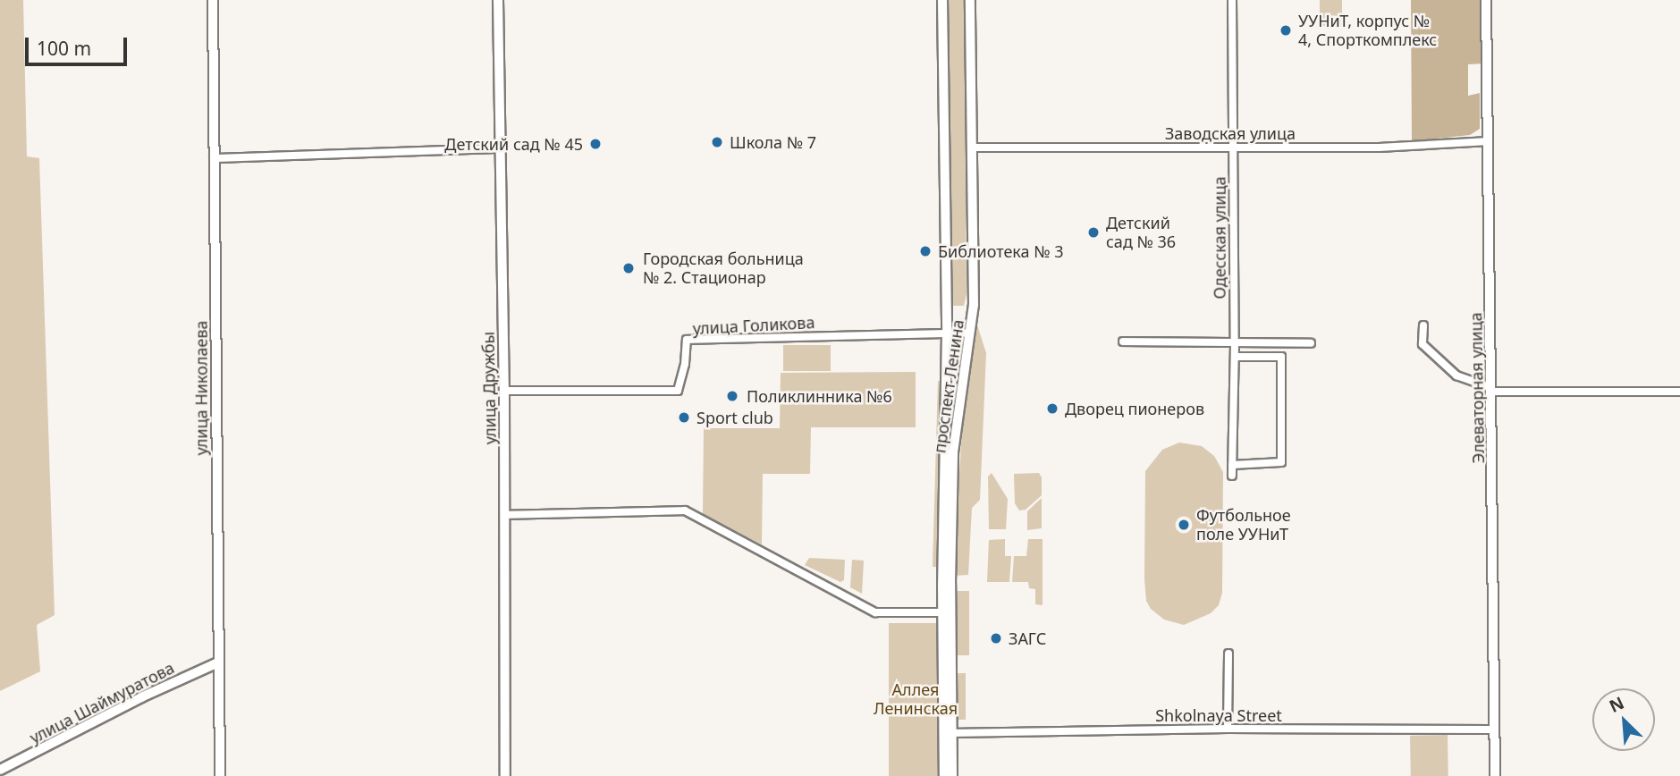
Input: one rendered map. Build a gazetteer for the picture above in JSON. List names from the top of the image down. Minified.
{"streets":{"main road":["проспект Ленина","улица Николаева","улица Дружбы","Элеваторная улица","улица Шаймуратова"],"street":["Заводская улица","Одесская улица","улица Голикова","Shkolnaya Street"]},"crossings":[["Заводская улица","Одесская улица"],["Заводская улица","проспект Ленина"],["Заводская улица","Элеваторная улица"],["улица Голикова","проспект Ленина"],["улица Голикова","улица Дружбы"],["проспект Ленина","Shkolnaya Street"],["улица Николаева","улица Шаймуратова"],["Элеваторная улица","Shkolnaya Street"]],"parks":["Аллея Ленинская"],"places":["УУНиТ, корпус № 4, Спорткомплекс","Школа № 7","Детский сад № 45","Детский сад № 36","Библиотека № 3","Городская больница № 2. Стационар","Поликлинника №6","Дворец пионеров","Sport club","Футбольное поле УУНиТ","ЗАГС"],"scale_bar":"100 m","north":"top left"}
